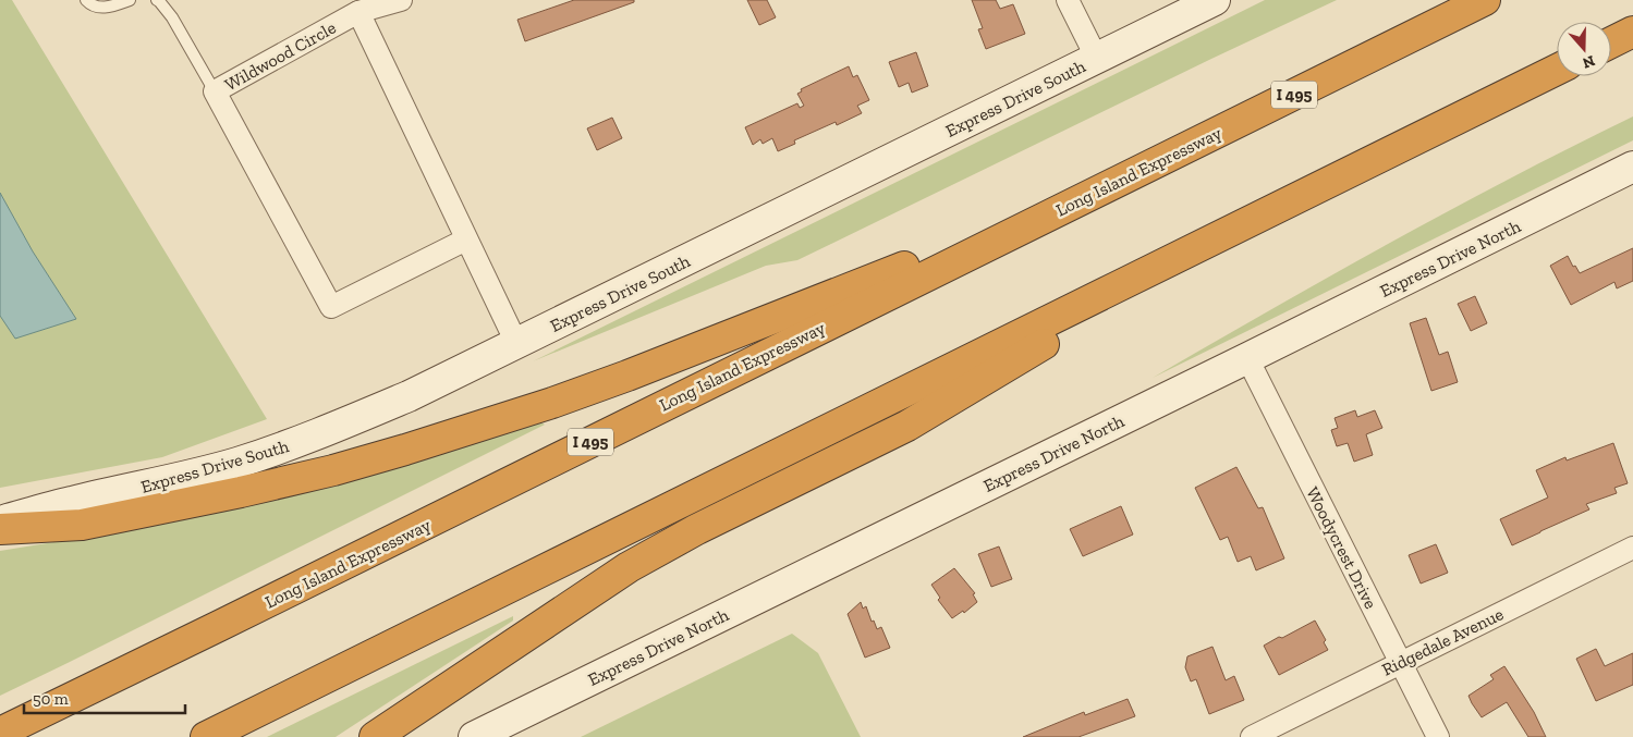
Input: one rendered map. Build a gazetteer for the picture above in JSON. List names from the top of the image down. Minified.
{"streets":{"highway":["I 495","Long Island Expressway"],"main road":["Express Drive South","Express Drive North"],"street":["Wildwood Circle","Woodycrest Drive","Ridgedale Avenue"]},"crossings":[["Express Drive North","Woodycrest Drive"],["Woodycrest Drive","Ridgedale Avenue"]],"scale_bar":"50 m","north":"bottom"}
